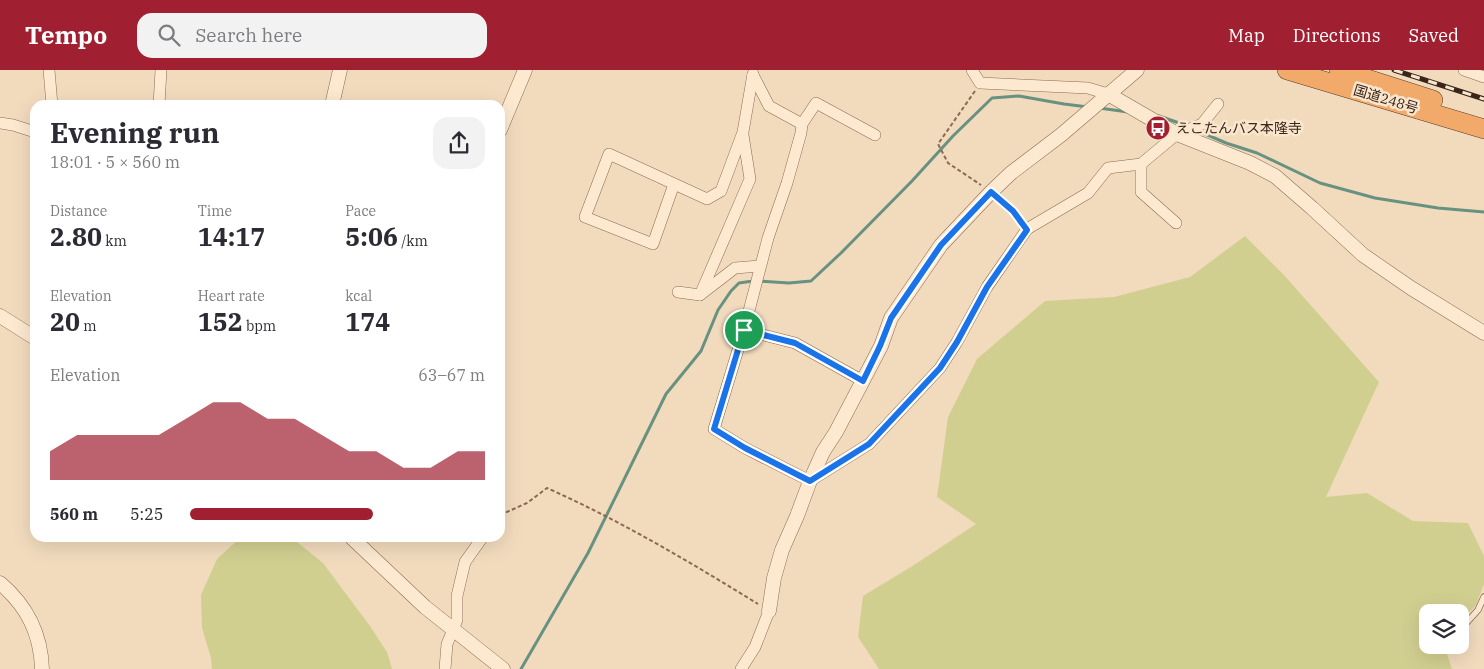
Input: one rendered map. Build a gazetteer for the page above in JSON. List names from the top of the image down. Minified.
{"streets":{"highway":["国道248号"]},"places":{"bus stop":["えこたんバス本隆寺"]},"page":{"header":"Tempo","search":"Search here","nav":["Map","Directions","Saved"],"heading":["Evening run","18:01 · 5 × 560 m"],"stats":[["Distance","2.80 km"],["Time","14:17"],["Pace","5:06 /km"],["Elevation","20 m"],["Heart rate","152 bpm"],["kcal","174"]],"chart":["Elevation","63–67 m"],"list":[{"name":"560 m","note":"5:25"}]}}
